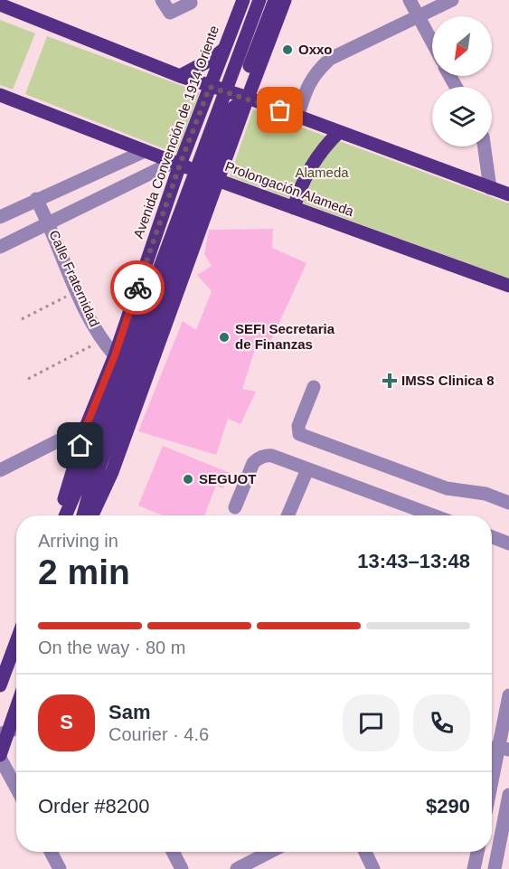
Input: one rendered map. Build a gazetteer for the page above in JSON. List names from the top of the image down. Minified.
{"streets":{"main road":["Avenida Convención de 1914 Oriente","Prolongación Alameda"],"street":["Calle Fraternidad"]},"crossings":[["Avenida Convención de 1914 Oriente","Prolongación Alameda"],["Avenida Convención de 1914 Oriente","Calle Fraternidad"]],"parks":["Alameda"],"places":{"other":["Oxxo","SEFI Secretaria de Finanzas","SEGUOT"],"health":["IMSS Clinica 8"]},"north":"bottom left","page":{"heading":["2 min","Arriving in","13:43–13:48"],"panel":["Sam","Courier · 4.6","Order #8200","$290"],"bar":"On the way · 80 m","round":"S"}}
